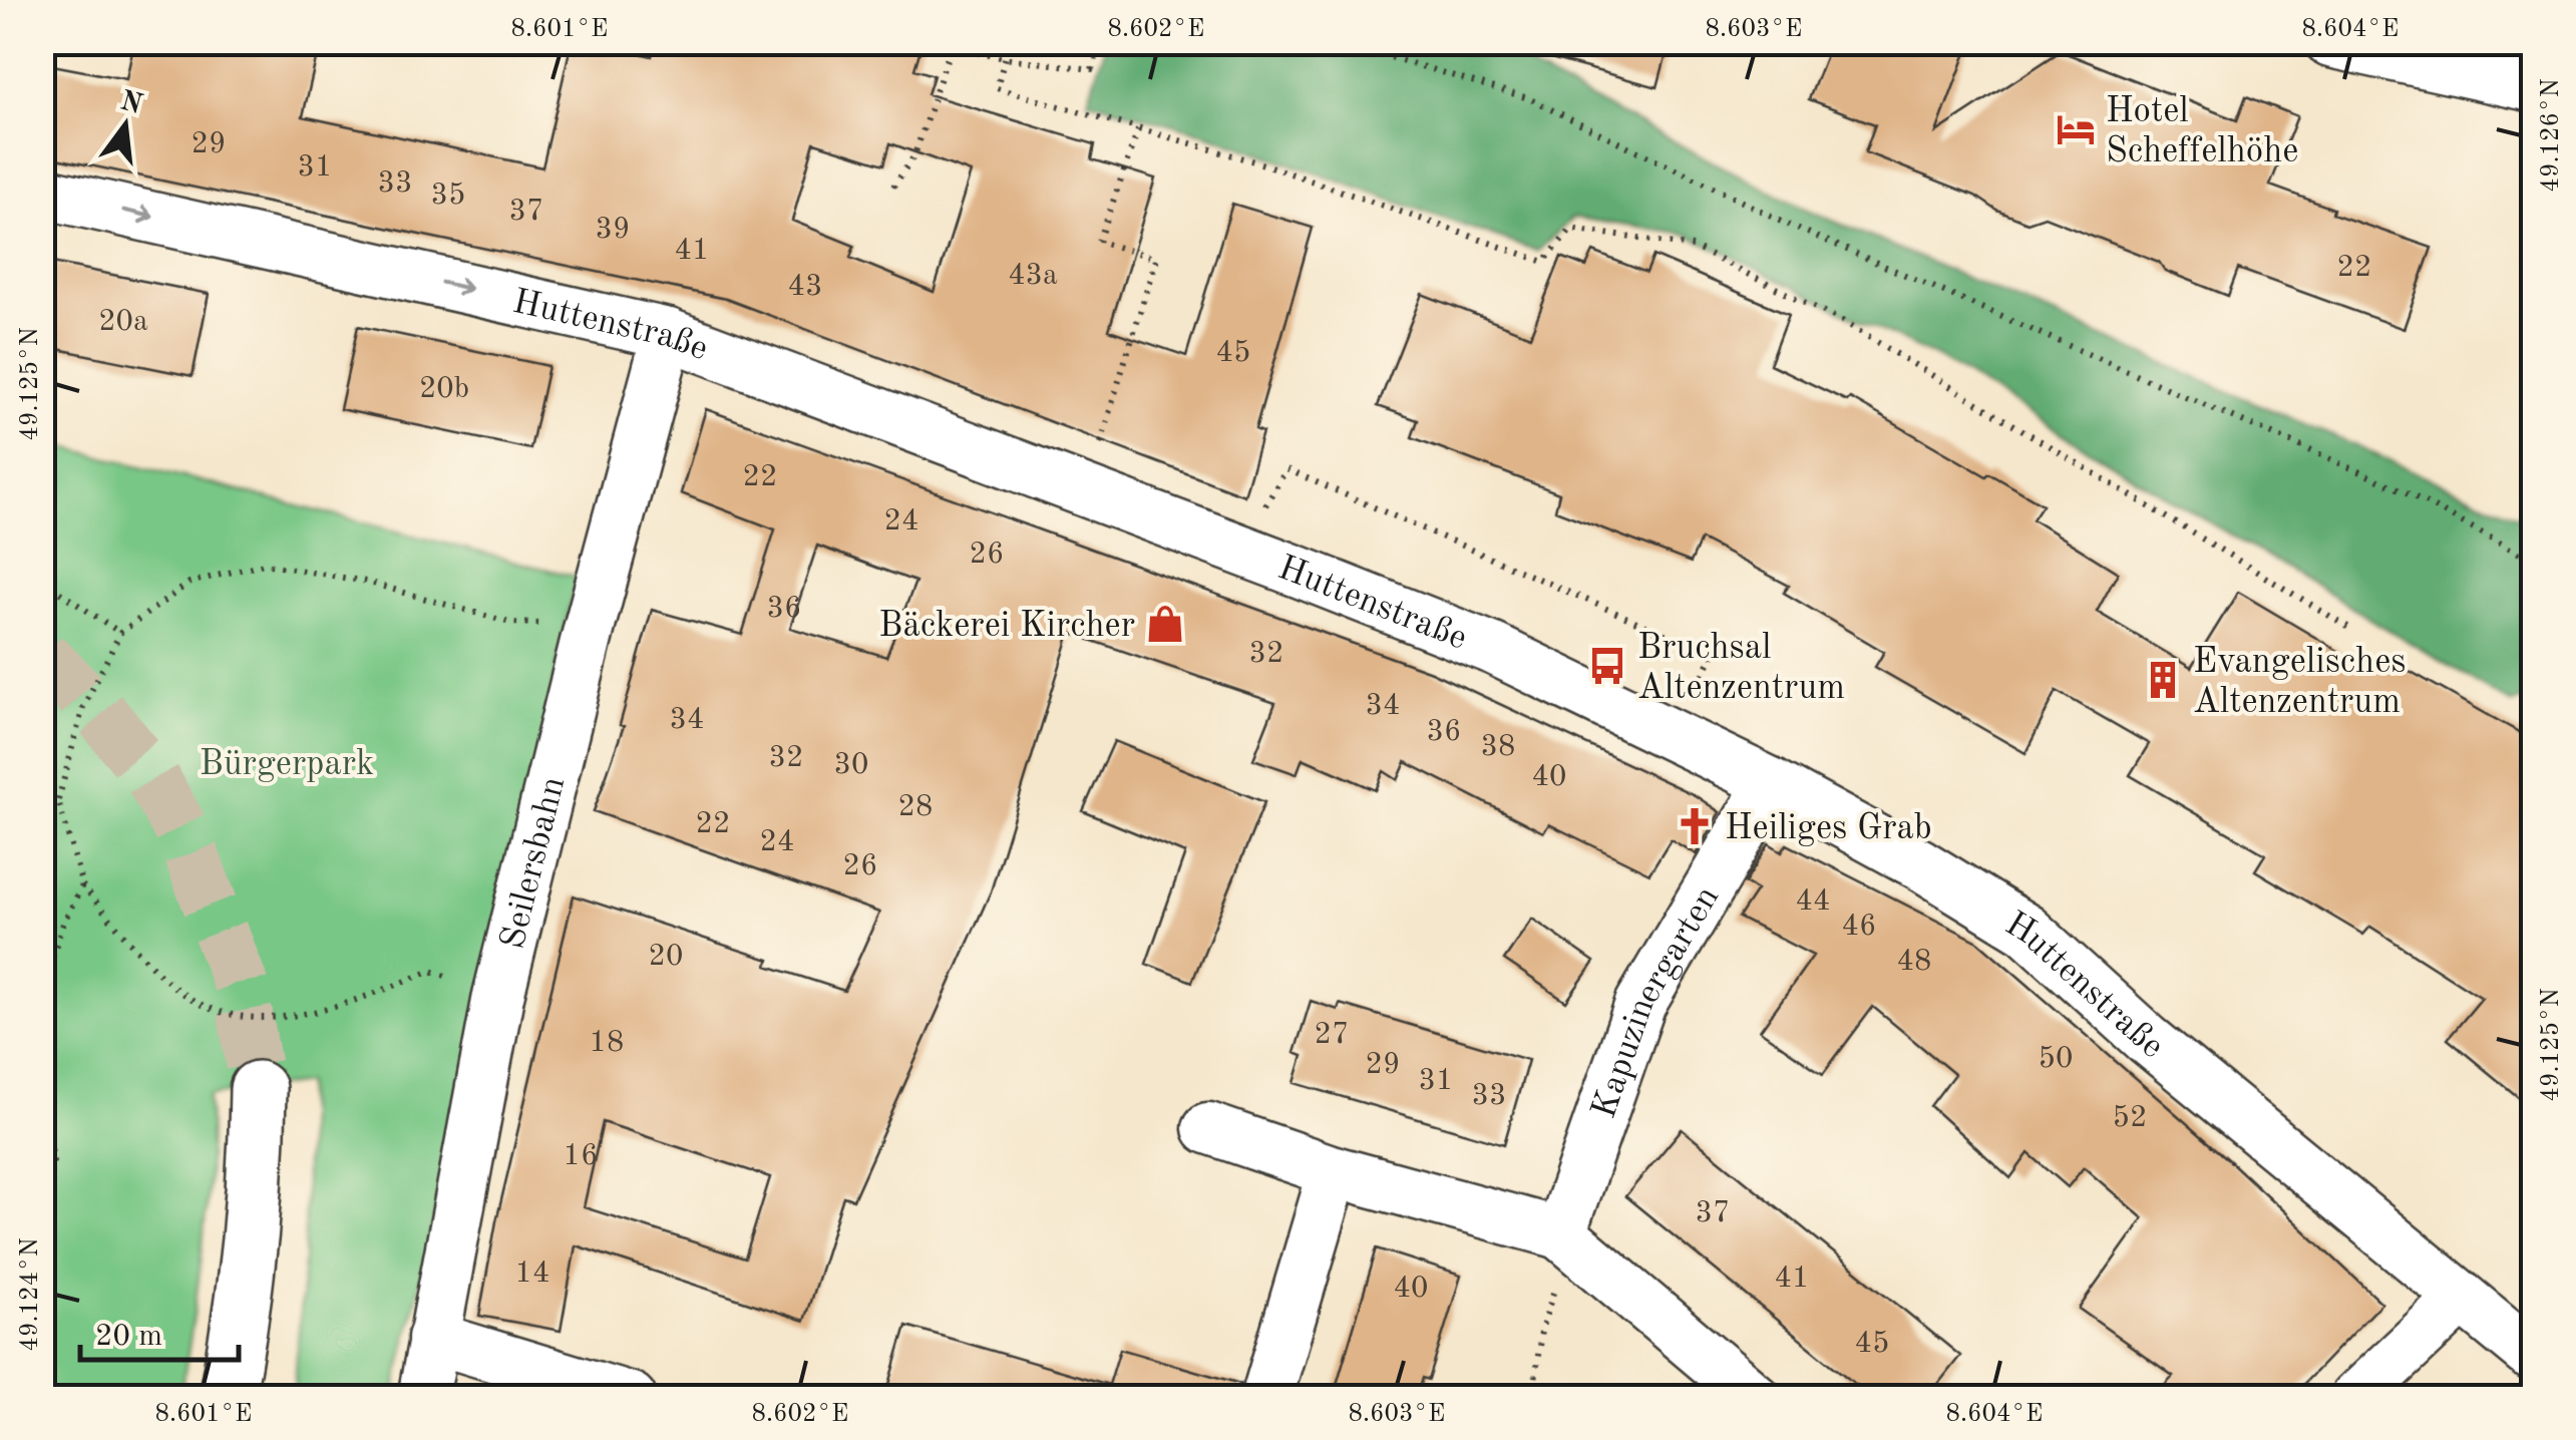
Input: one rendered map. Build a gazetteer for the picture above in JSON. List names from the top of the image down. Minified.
{"streets":{"street":["Huttenstraße","Seilersbahn","Kapuzinergarten"]},"crossings":[["Huttenstraße","Seilersbahn"],["Huttenstraße","Kapuzinergarten"]],"parks":["Bürgerpark"],"places":{"hotel":["Hotel Scheffelhöhe"],"shop":["Bäckerei Kircher"],"bus stop":["Bruchsal Altenzentrum"],"building":["Evangelisches Altenzentrum"],"church":["Heiliges Grab"]},"house_numbers":["29","31","33","35","37","39","41","22","43a","43","20a","45","20b","22","24","26","36","32","34","34","36","38","32","30","40","28","22","24","26","44","46","20","48","27","18","50","29","31","33","52","16","37","14","41","40","45"],"scale_bar":"20 m","north":"top","coordinates":["8.601°E","8.602°E","8.603°E","8.604°E","49.126°N","49.125°N","49.124°N"]}
